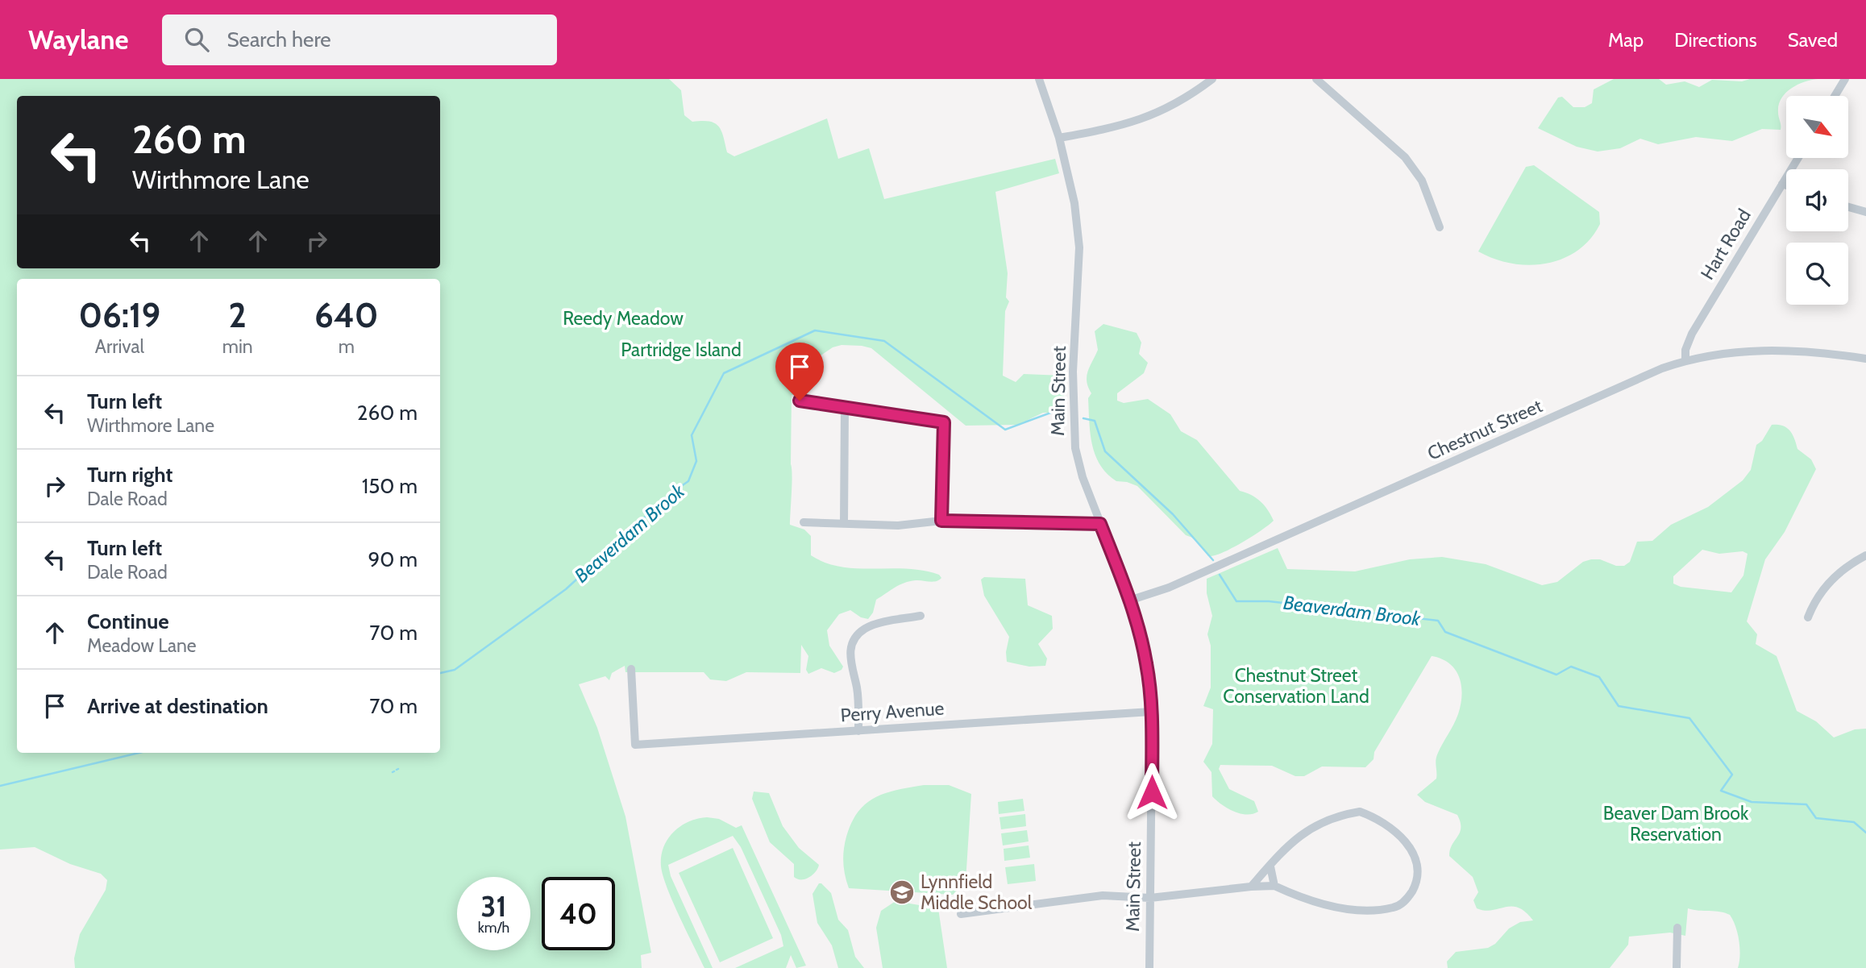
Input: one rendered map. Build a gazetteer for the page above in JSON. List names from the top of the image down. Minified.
{"streets":{"street":["Hart Road","Main Street","Chestnut Street","Perry Avenue"]},"crossings":[["Hart Road","Chestnut Street"],["Main Street","Chestnut Street"],["Main Street","Perry Avenue"]],"water":["Beaverdam Brook"],"parks":["Reedy Meadow","Partridge Island","Chestnut Street Conservation Land","Beaver Dam Brook Reservation"],"places":{"school or university":["Lynnfield Middle School"]},"north":"bottom right","page":{"header":"Waylane","search":"Search here","nav":["Map","Directions","Saved"],"turn":["260 m","Wirthmore Lane"],"eta":["06:19","Arrival","2","min","640","m"],"list":[{"name":"Turn left","note":"Wirthmore Lane","value":"260 m"},{"name":"Turn right","note":"Dale Road","value":"150 m"},{"name":"Turn left","note":"Dale Road","value":"90 m"},{"name":"Continue","note":"Meadow Lane","value":"70 m"},{"name":"Arrive at destination","value":"70 m"}],"speed":"31 km/h","limit":"40"}}
